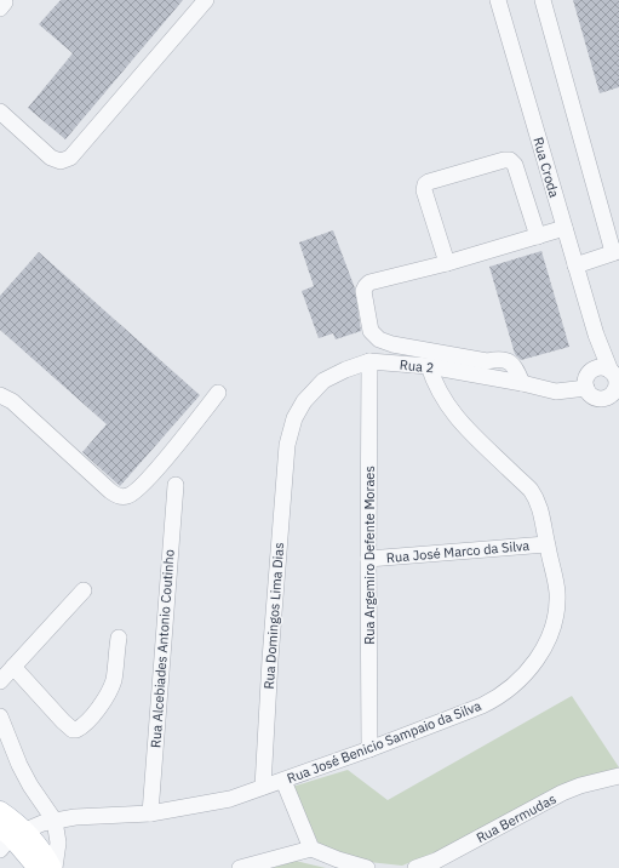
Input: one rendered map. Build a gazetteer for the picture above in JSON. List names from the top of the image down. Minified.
{"streets":{"street":["Rua Croda","Rua 2","Rua José Marco da Silva","Rua Argemiro Defente Moraes","Rua Domingos Lima Dias","Rua Alcebiades Antonio Coutinho","Rua José Benicio Sampaio da Silva","Rua Bermudas"]},"crossings":[["Rua Croda","Rua 2"],["Rua 2","Rua Argemiro Defente Moraes"],["Rua 2","Rua Domingos Lima Dias"],["Rua 2","Rua José Benicio Sampaio da Silva"],["Rua José Marco da Silva","Rua Argemiro Defente Moraes"],["Rua José Marco da Silva","Rua José Benicio Sampaio da Silva"],["Rua Argemiro Defente Moraes","Rua José Benicio Sampaio da Silva"],["Rua Domingos Lima Dias","Rua José Benicio Sampaio da Silva"],["Rua Alcebiades Antonio Coutinho","Rua José Benicio Sampaio da Silva"]]}
